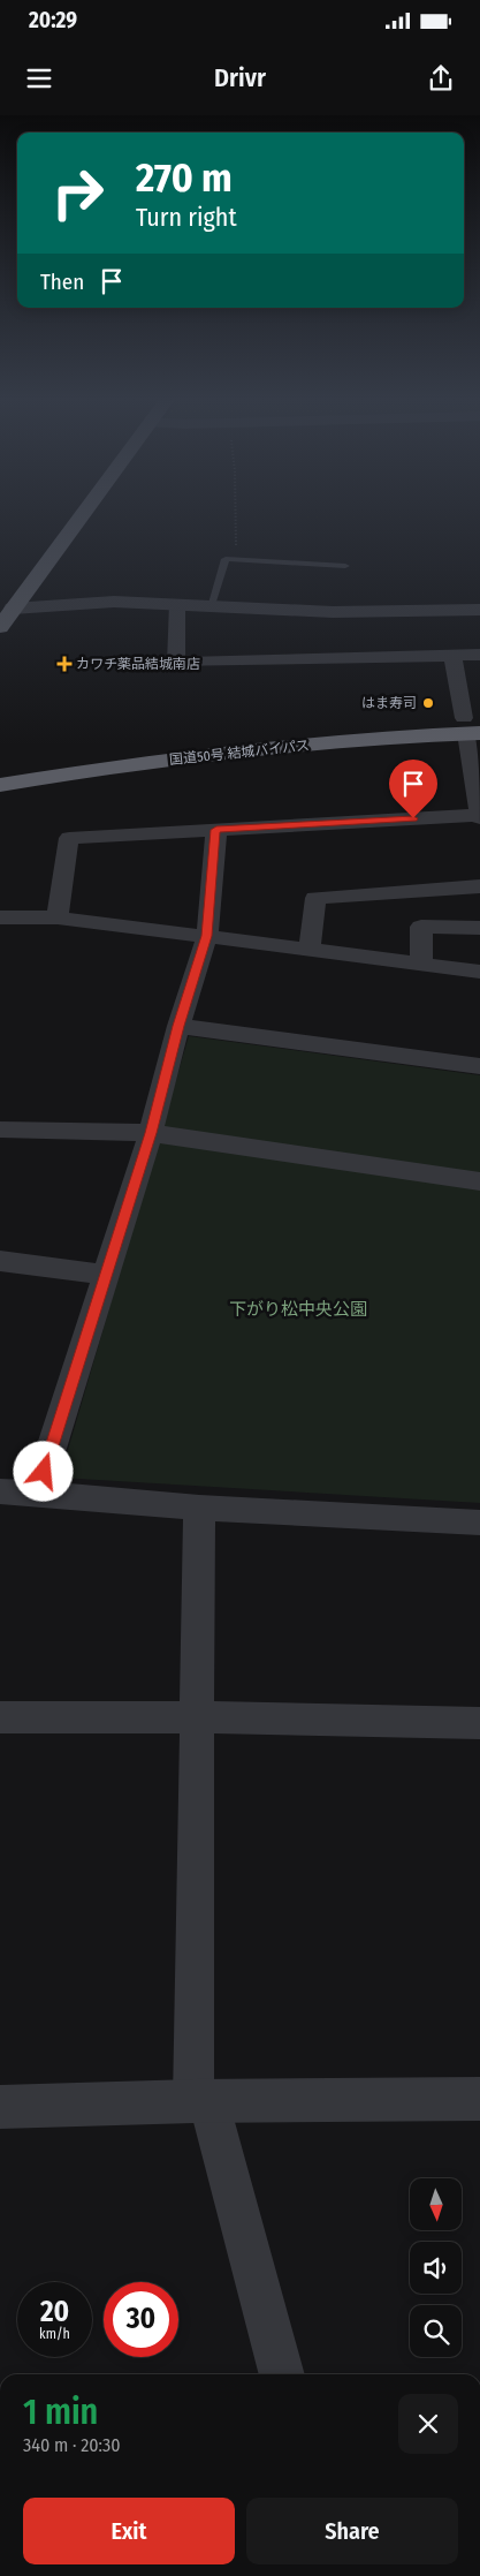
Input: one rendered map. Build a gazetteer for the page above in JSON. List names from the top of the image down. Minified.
{"streets":{"highway":["国道50号 結城バイパス"]},"parks":["下がり松中央公園"],"places":{"health":["カワチ薬品結城南店"],"other":["はま寿司"]},"north":"bottom","page":{"status":"20:29","header":"Drivr","turn":["270 m","Turn right"],"then":"Then","speed":"20 km/h","limit":"30","heading":["1 min","340 m · 20:30"],"buttons":["Exit","Share"]}}
